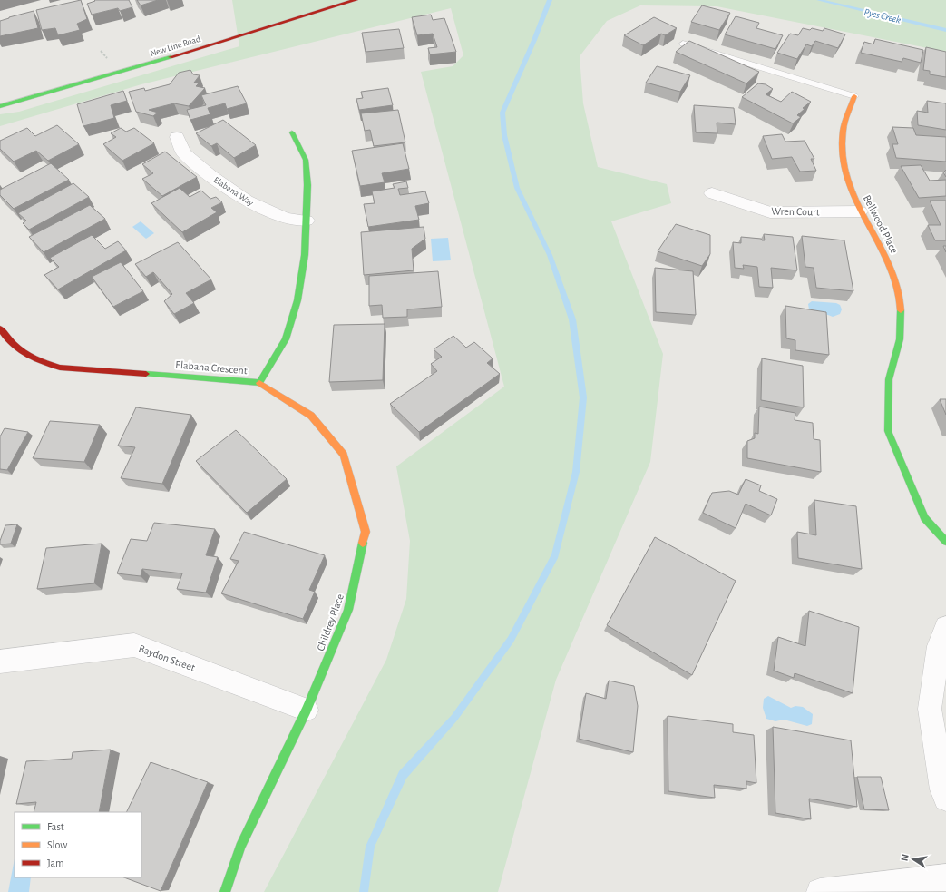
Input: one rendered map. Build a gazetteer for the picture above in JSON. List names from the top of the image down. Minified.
{"streets":{"street":["New Line Road","Elabana Way","Wren Court","Bellwood Place","Elabana Crescent","Childrey Place","Baydon Street"]},"crossings":[["Elabana Way","Elabana Crescent"],["Wren Court","Bellwood Place"],["Elabana Crescent","Childrey Place"],["Childrey Place","Baydon Street"]],"water":["Pyes Creek"],"legend":["Fast","Slow","Jam"],"north":"left"}
